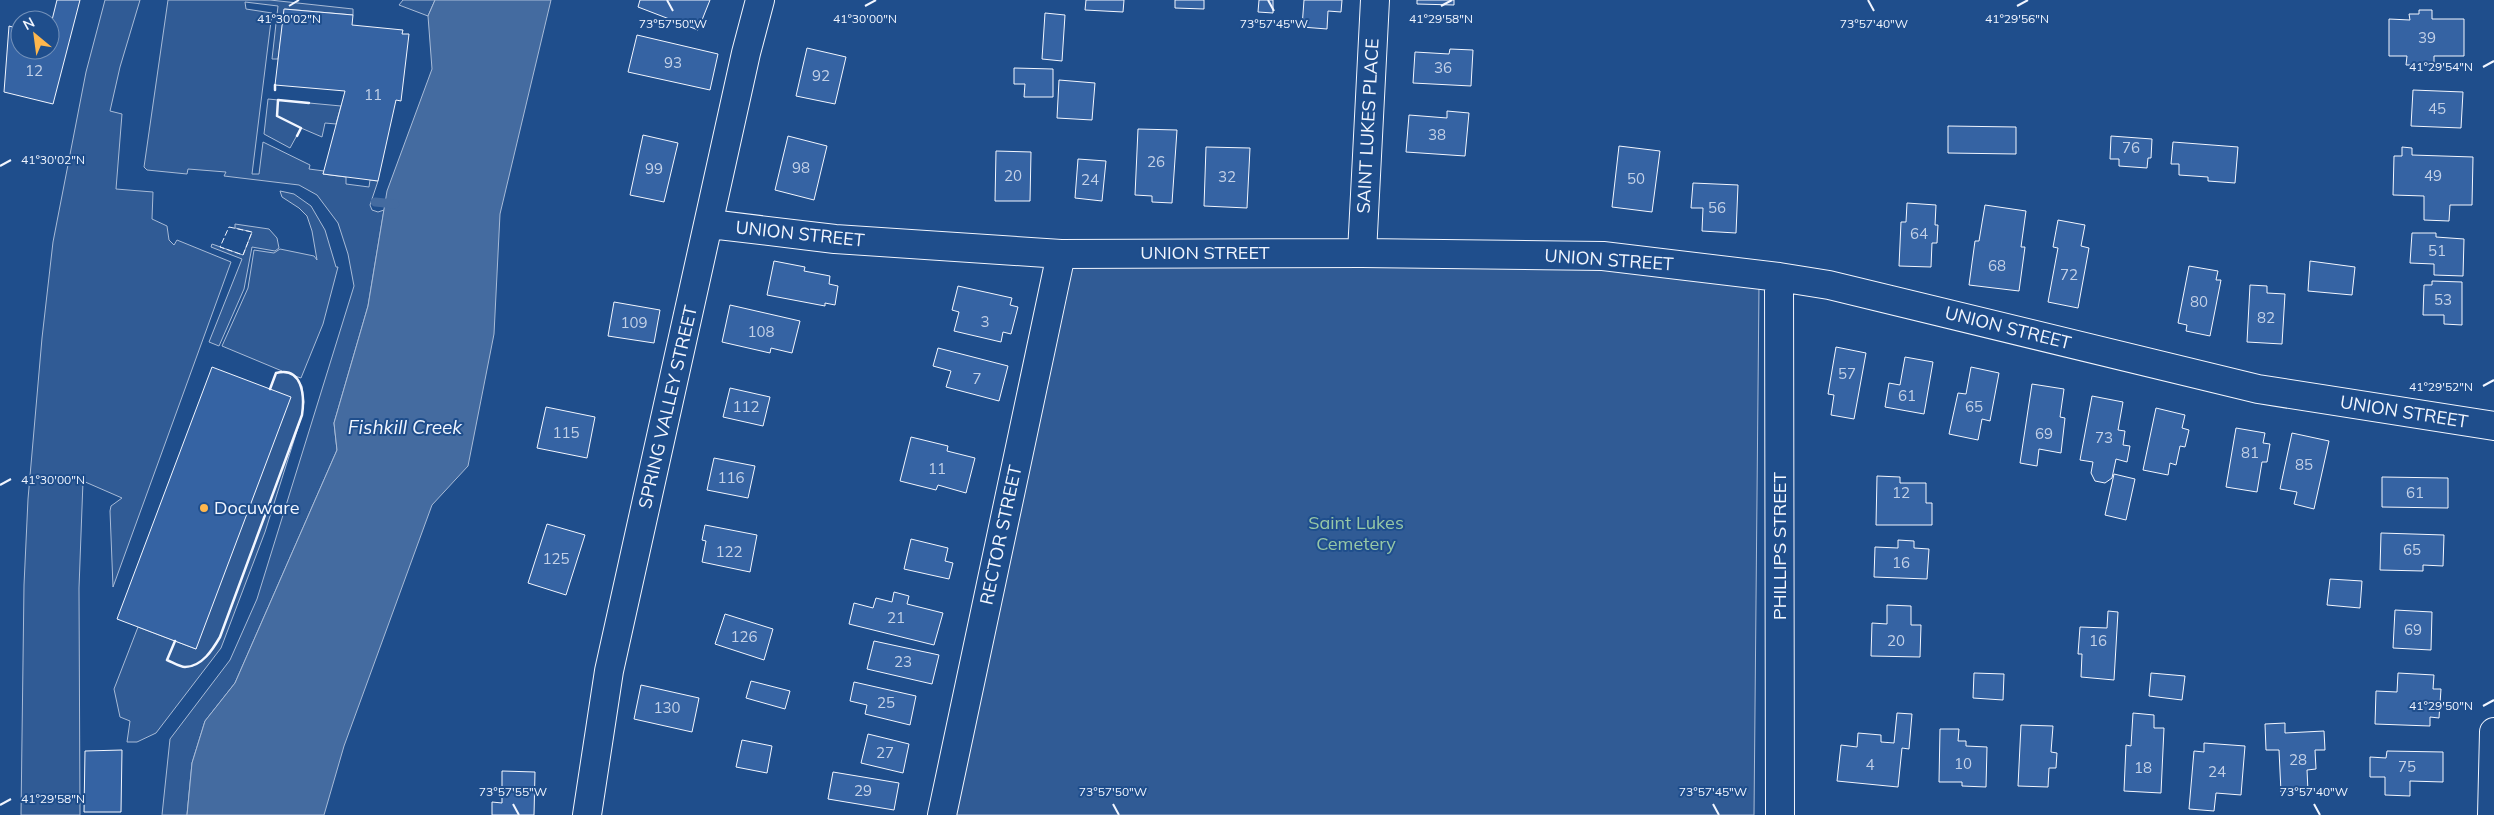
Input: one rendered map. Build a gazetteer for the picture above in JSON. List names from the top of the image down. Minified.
{"streets":{"street":["SAINT LUKES PLACE","UNION STREET","SPRING VALLEY STREET","RECTOR STREET","PHILLIPS STREET"]},"crossings":[["SAINT LUKES PLACE","UNION STREET"],["UNION STREET","SPRING VALLEY STREET"],["UNION STREET","RECTOR STREET"],["UNION STREET","PHILLIPS STREET"]],"water":["Fishkill Creek"],"parks":["Saint Lukes Cemetery"],"places":["Docuware"],"house_numbers":["39","93","36","12","92","11","45","38","76","26","98","99","20","49","32","50","24","56","64","51","68","72","53","80","82","3","109","108","57","7","61","112","65","115","69","73","81","85","11","116","12","61","65","122","125","16","21","69","126","20","16","23","25","130","27","28","10","4","75","18","24","29"],"north":"top left","coordinates":["41°29'58\"N","41°30'02\"N","41°30'00\"N","41°29'56\"N","73°57'50\"W","73°57'45\"W","73°57'40\"W","41°29'54\"N","41°29'52\"N","41°29'50\"N","73°57'55\"W"]}
